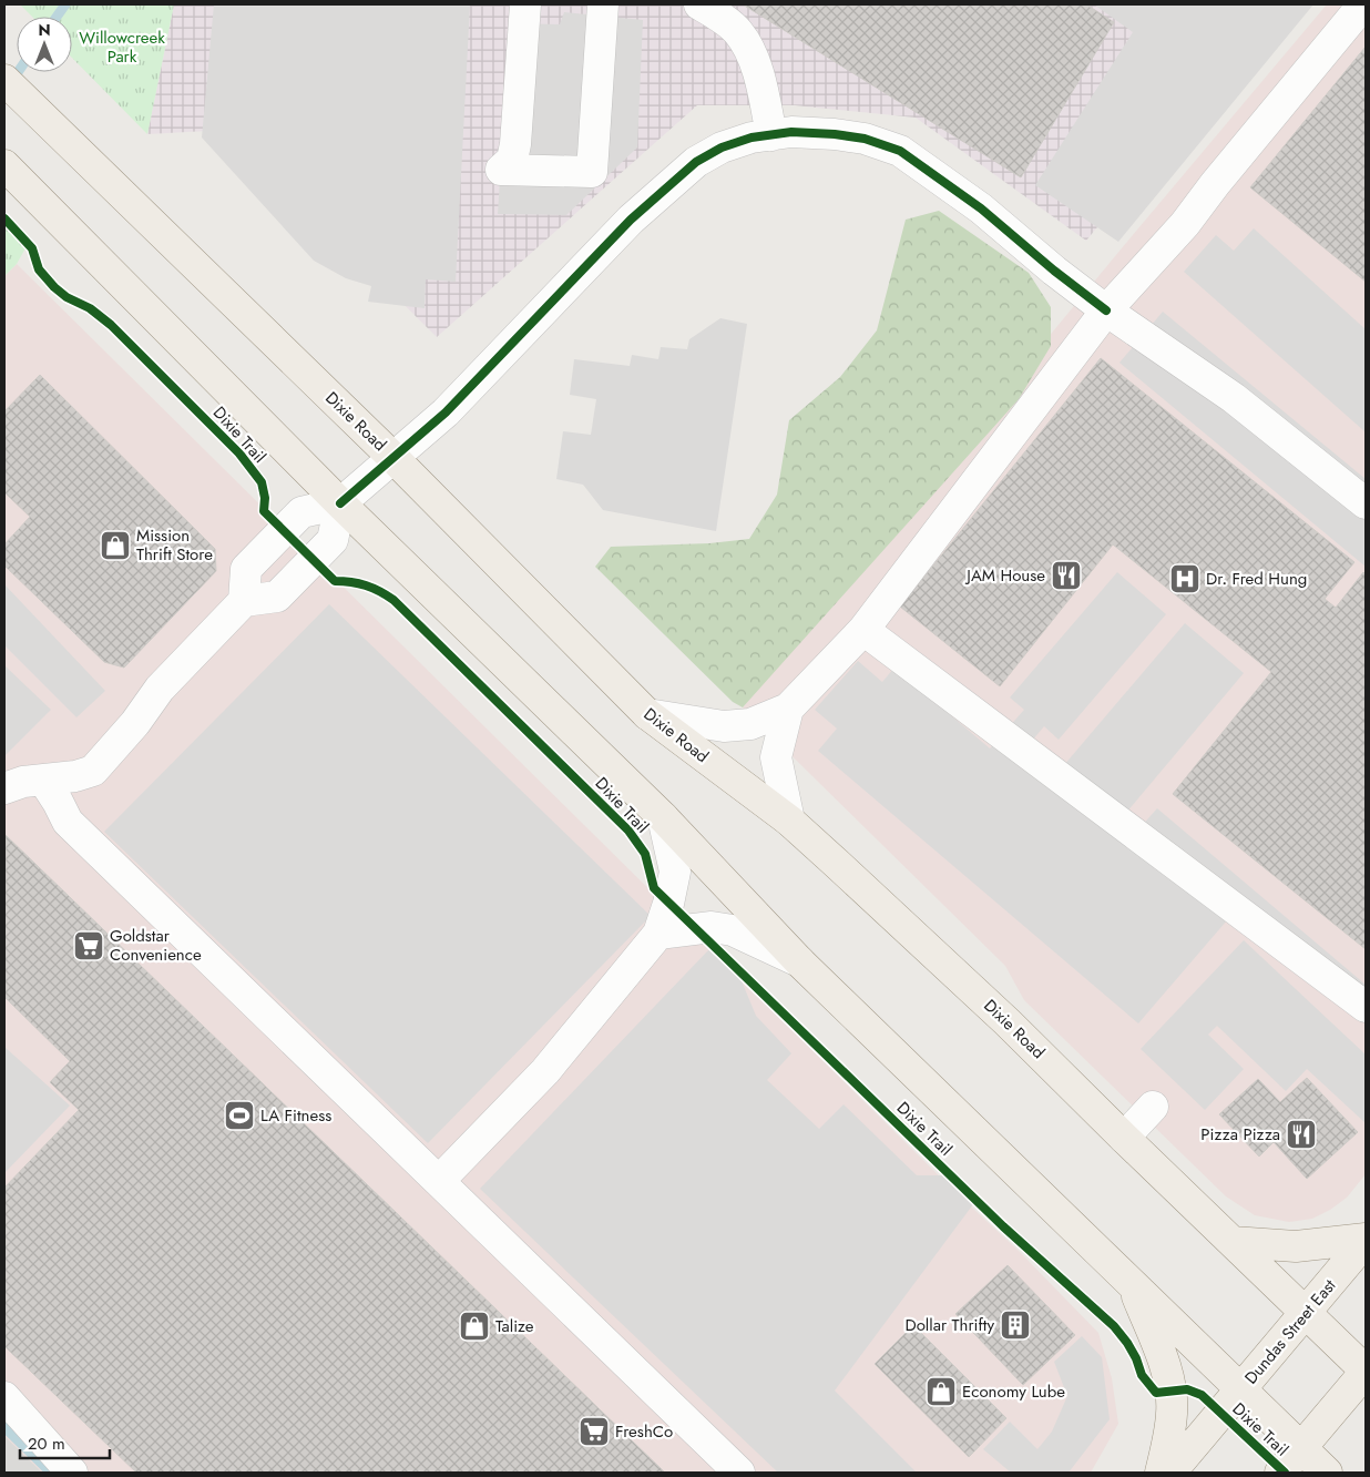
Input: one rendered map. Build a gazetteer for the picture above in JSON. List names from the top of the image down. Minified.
{"streets":{"main road":["Dixie Road","Dundas Street East"],"cycle path":["Dixie Trail"]},"crossings":[["Dixie Road","Dundas Street East"]],"parks":["Willowcreek Park"],"places":{"shop":["Mission Thrift Store","Talize","Economy Lube"],"restaurant":["JAM House","Pizza Pizza"],"hospital":["Dr. Fred Hung"],"supermarket":["Goldstar Convenience","FreshCo"],"sports":["LA Fitness"],"building":["Dollar Thrifty"]},"scale_bar":"20 m","north":"top"}
